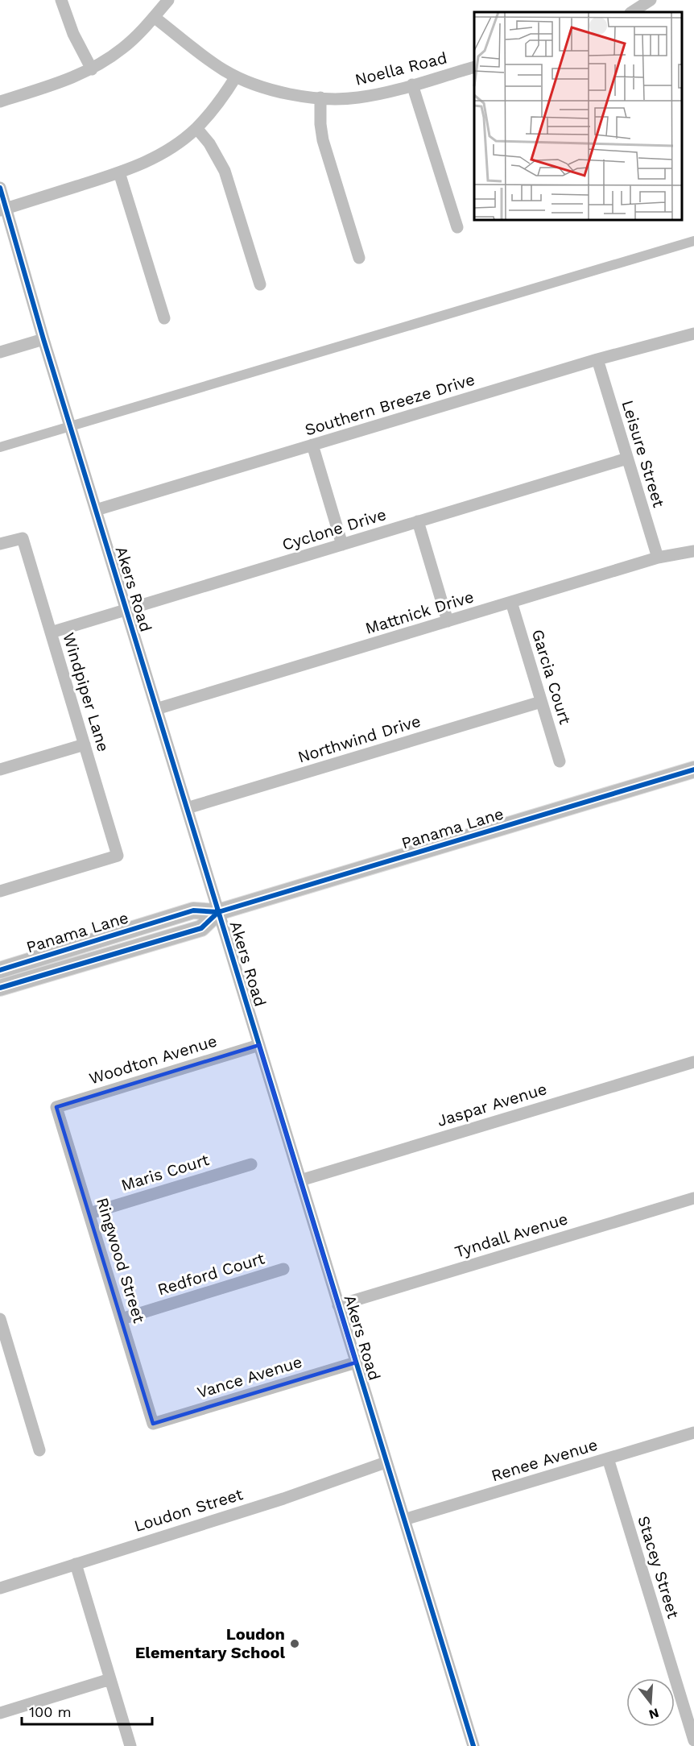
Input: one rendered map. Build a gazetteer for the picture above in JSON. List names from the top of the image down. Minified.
{"streets":{"main road":["Panama Lane"],"street":["Noella Road","Southern Breeze Drive","Leisure Street","Cyclone Drive","Akers Road","Mattnick Drive","Garcia Court","Windpiper Lane","Northwind Drive","Woodton Avenue","Jaspar Avenue","Maris Court","Tyndall Avenue","Ringwood Street","Redford Court","Vance Avenue","Renee Avenue","Loudon Street","Stacey Street"]},"crossings":[["Southern Breeze Drive","Leisure Street"],["Southern Breeze Drive","Akers Road"],["Leisure Street","Cyclone Drive"],["Leisure Street","Mattnick Drive"],["Cyclone Drive","Akers Road"],["Cyclone Drive","Windpiper Lane"],["Akers Road","Mattnick Drive"],["Akers Road","Northwind Drive"],["Akers Road","Panama Lane"],["Akers Road","Woodton Avenue"],["Akers Road","Jaspar Avenue"],["Akers Road","Tyndall Avenue"],["Akers Road","Vance Avenue"],["Akers Road","Renee Avenue"],["Akers Road","Loudon Street"],["Mattnick Drive","Garcia Court"],["Garcia Court","Northwind Drive"],["Woodton Avenue","Ringwood Street"],["Maris Court","Ringwood Street"],["Ringwood Street","Redford Court"],["Ringwood Street","Vance Avenue"],["Renee Avenue","Stacey Street"]],"places":["Loudon Elementary School"],"scale_bar":"100 m","north":"bottom"}
